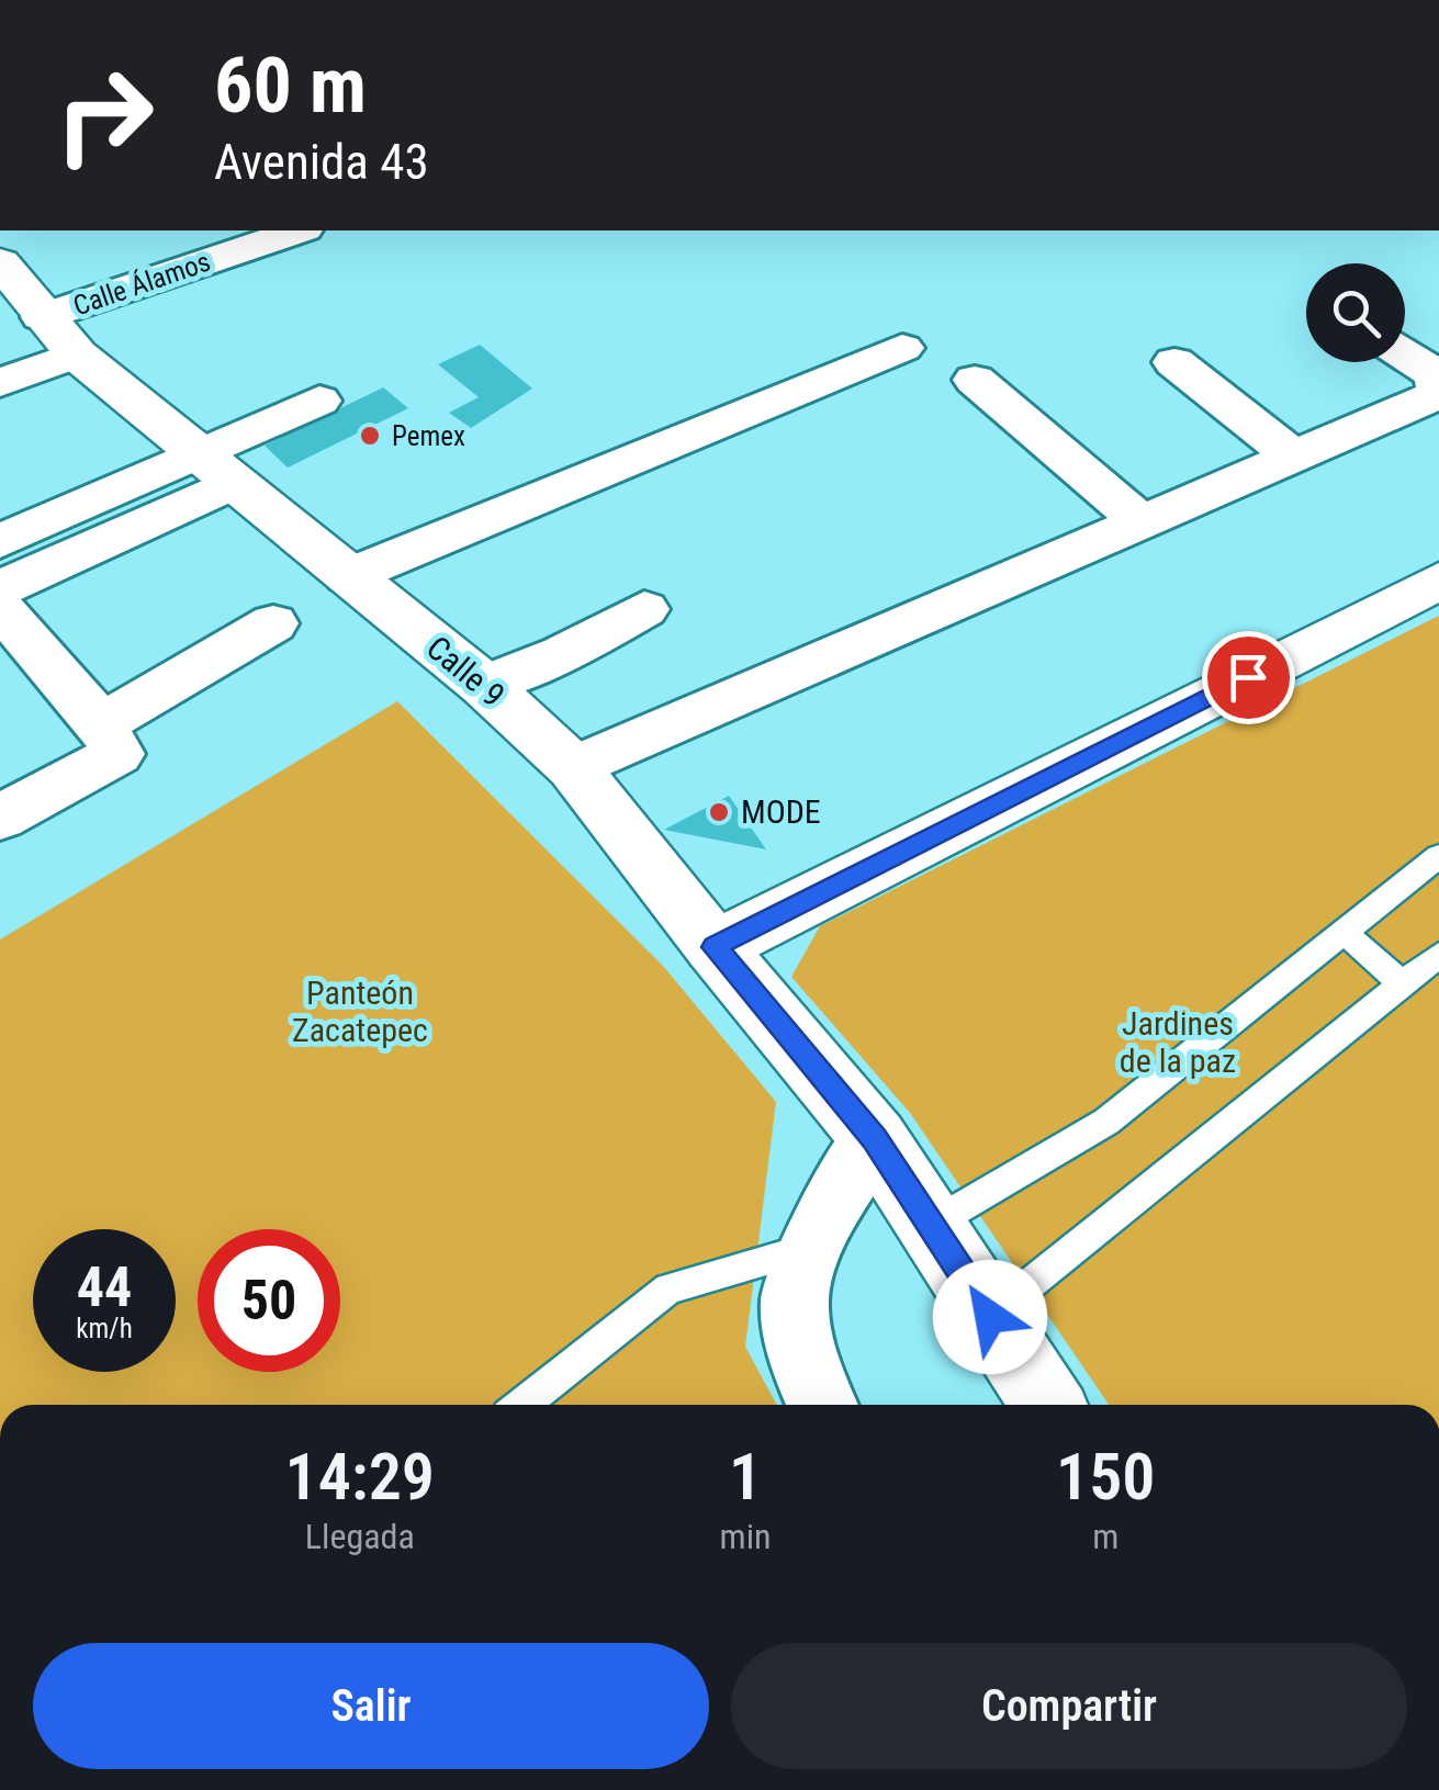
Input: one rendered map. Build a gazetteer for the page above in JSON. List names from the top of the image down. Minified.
{"streets":{"main road":["Calle 9"],"street":["Calle Álamos"]},"crossings":[["Calle Álamos","Calle 9"]],"parks":["Panteón Zacatepec","Jardines de la paz"],"places":["Pemex","MODE"],"page":{"turn":["60 m","Avenida 43"],"speed":"44 km/h","limit":"50","eta":["14:29","Llegada","1","min","150","m"],"buttons":["Salir","Compartir"]}}
